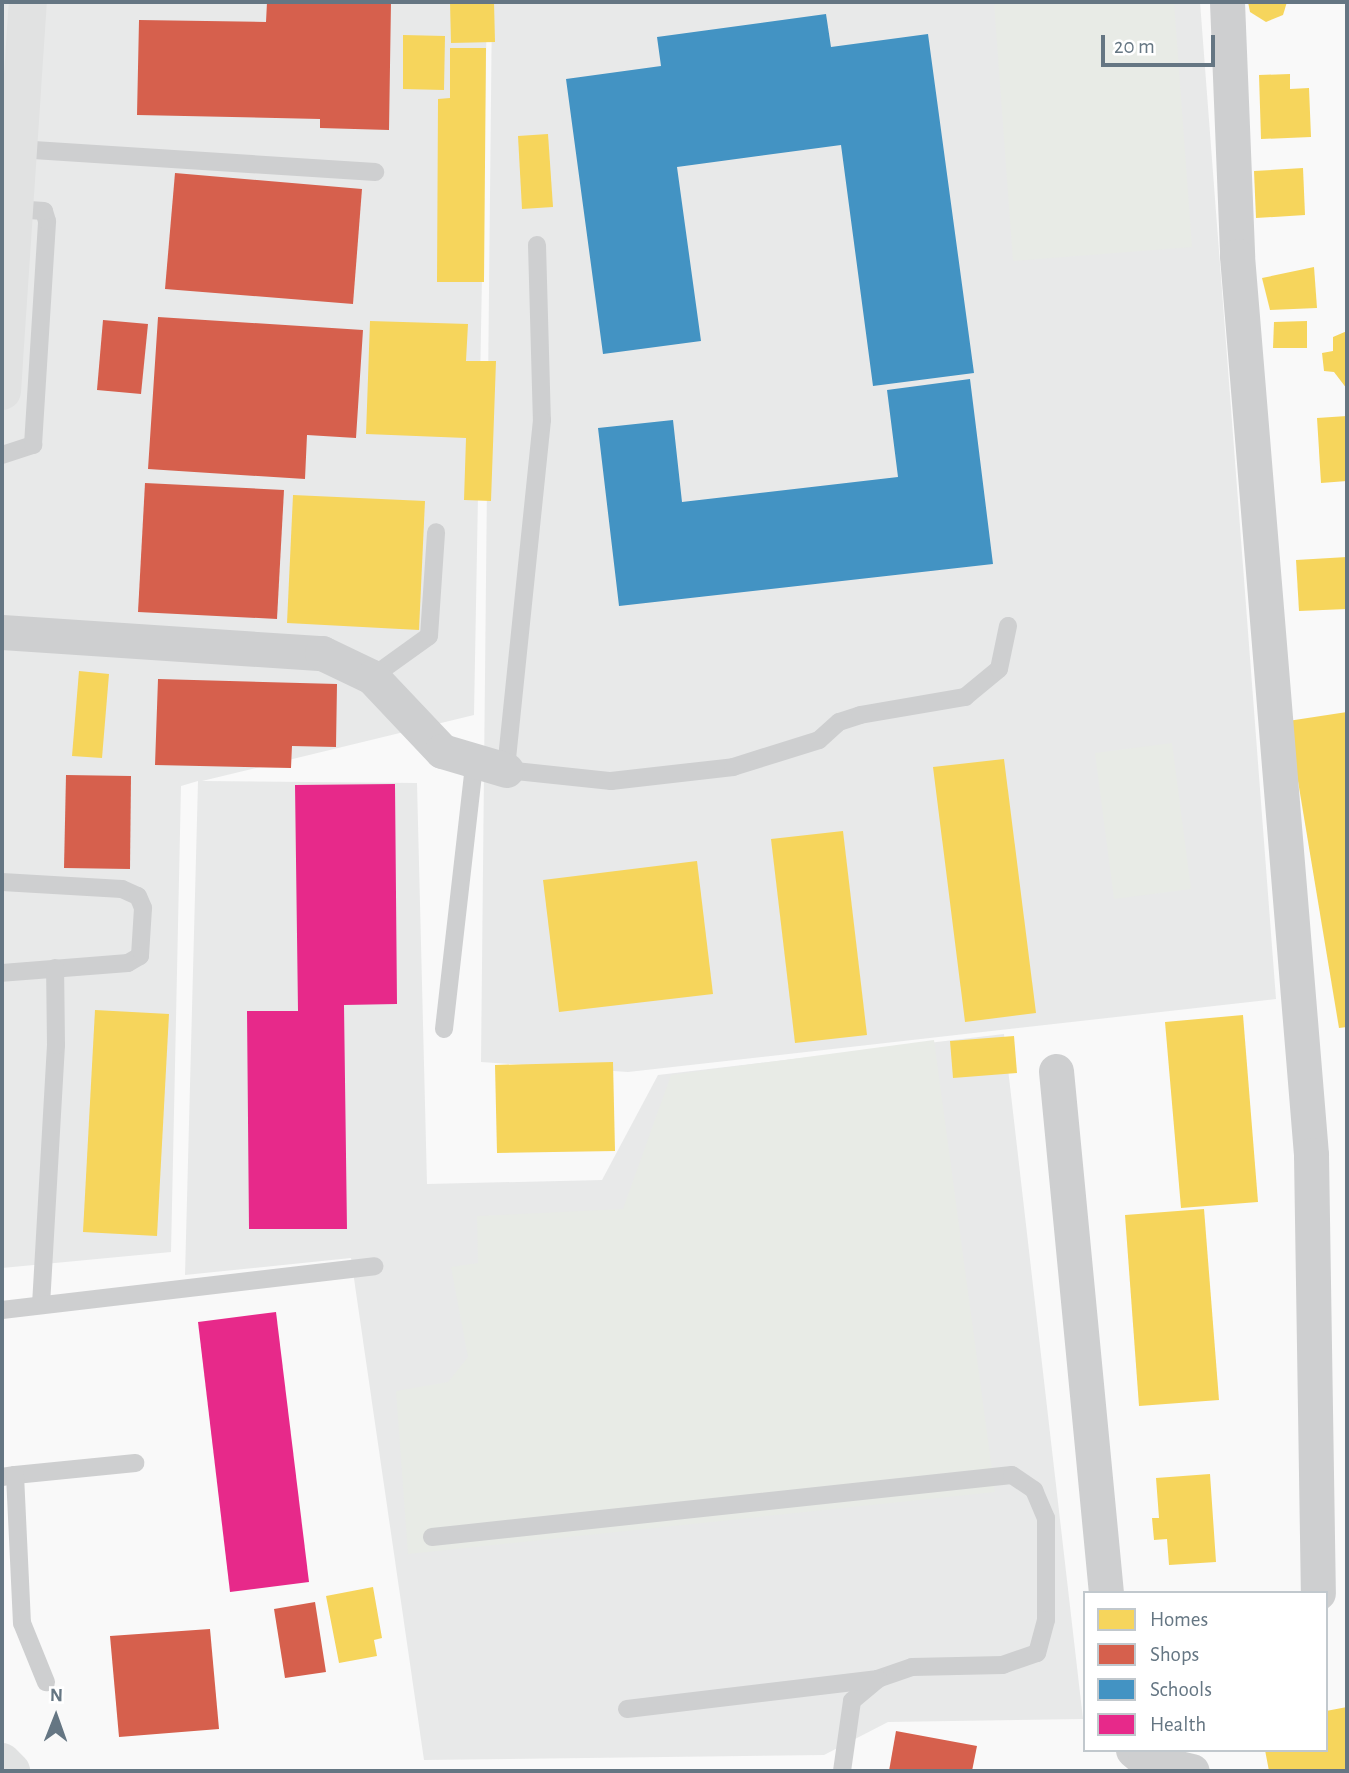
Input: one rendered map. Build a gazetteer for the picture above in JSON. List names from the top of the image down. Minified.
{"legend":["Homes","Shops","Schools","Health"],"scale_bar":"20 m","north":"top"}
